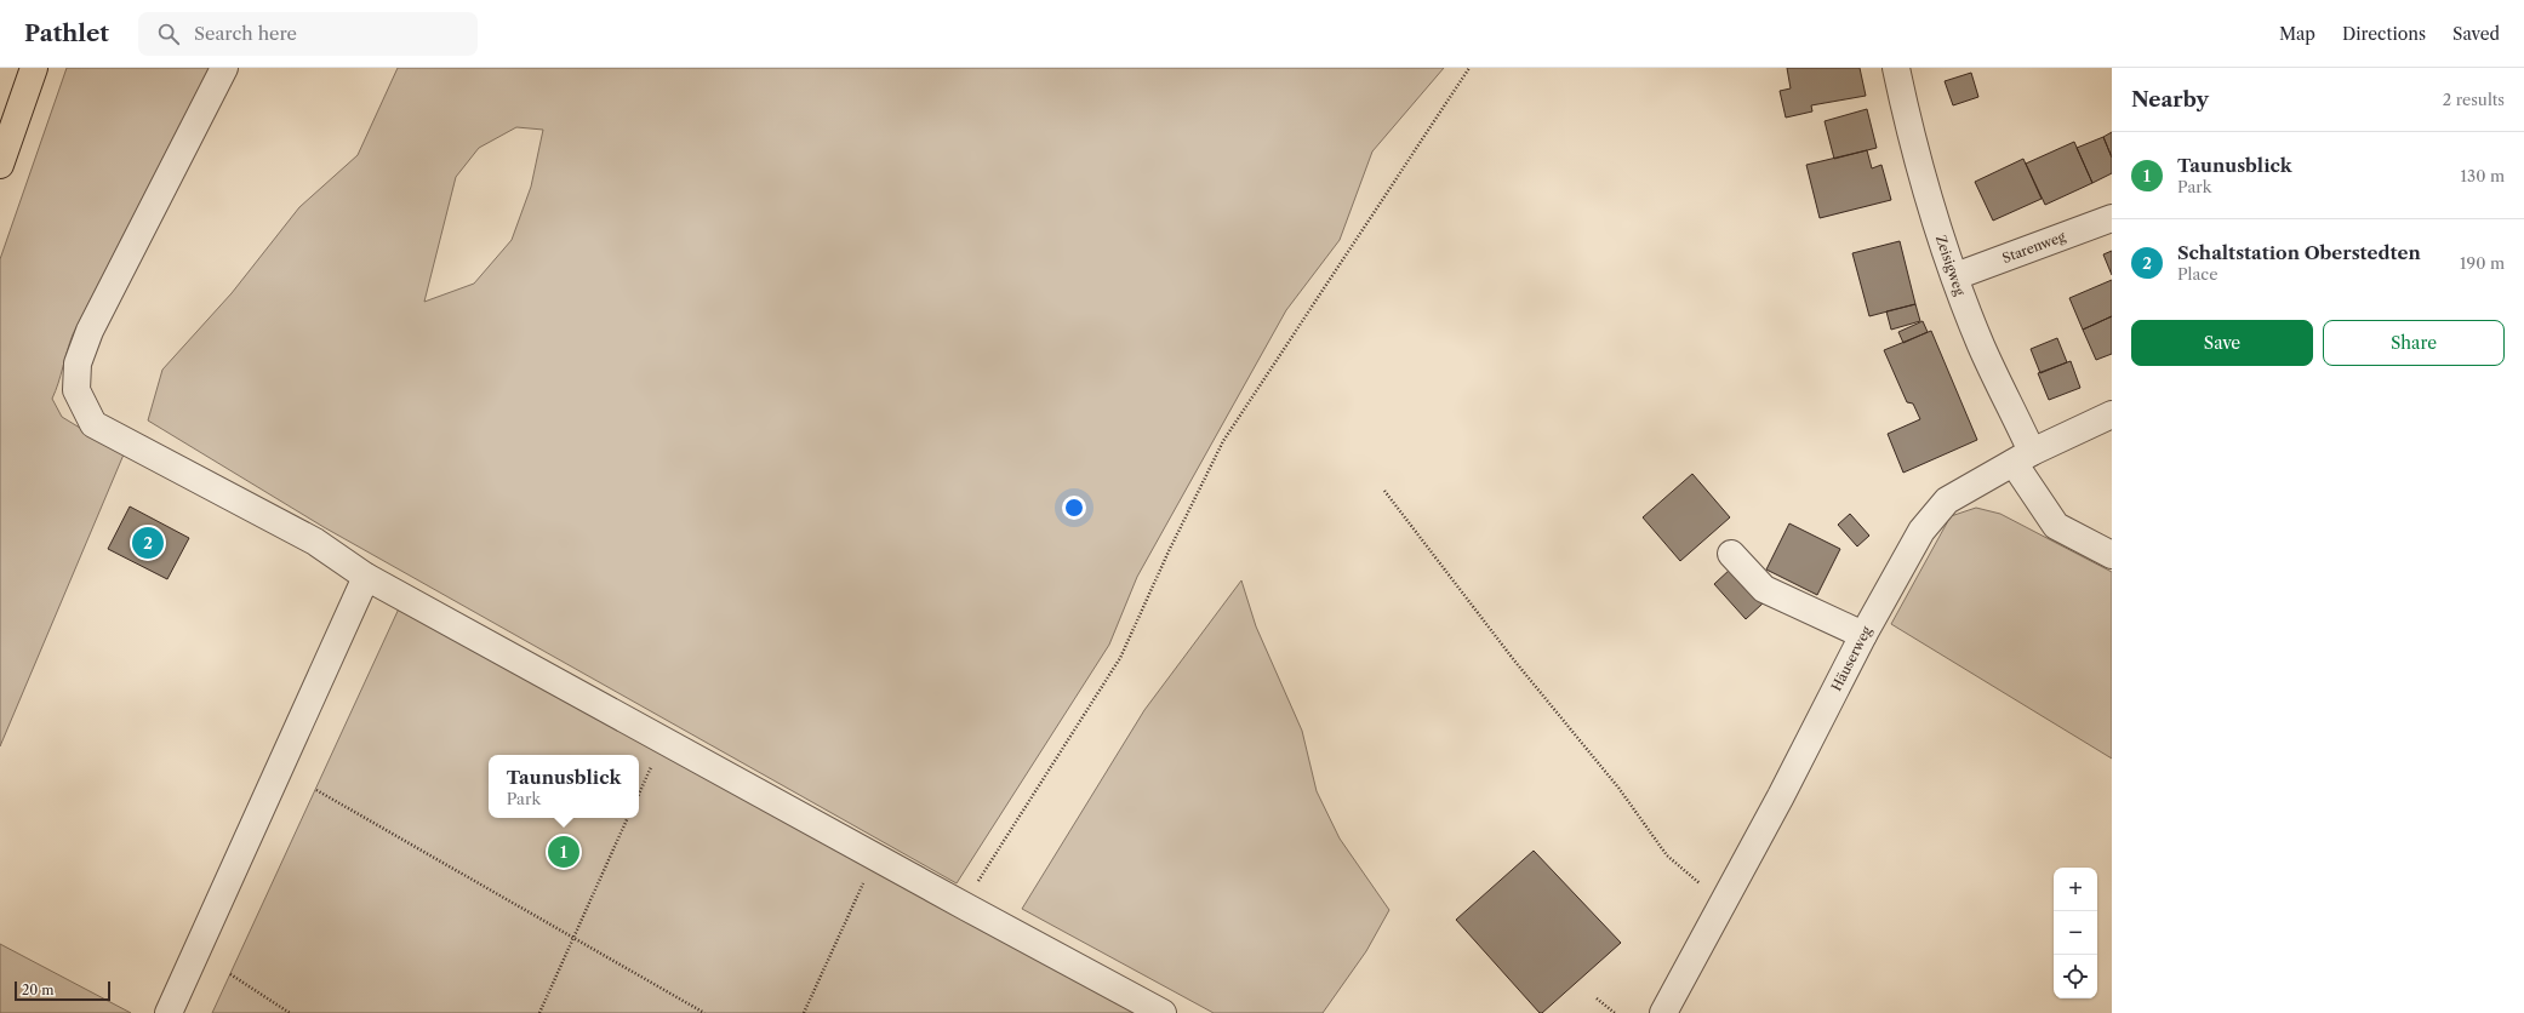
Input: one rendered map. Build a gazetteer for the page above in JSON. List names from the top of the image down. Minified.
{"streets":{"street":["Starenweg","Zeisigweg","Häuserweg"]},"crossings":[["Starenweg","Zeisigweg"],["Zeisigweg","Häuserweg"]],"scale_bar":"20 m","page":{"header":"Pathlet","search":"Search here","nav":["Map","Directions","Saved"],"heading":["Nearby","2 results"],"list":[{"mark":"1","name":"Taunusblick","note":"Park","value":"130 m"},{"mark":"2","name":"Schaltstation Oberstedten","note":"Place","value":"190 m"}],"buttons":["Save","Share"],"pins":["2","1"],"popup":["Taunusblick","Park"],"map_buttons":["+","−"],"scale":"20 m"}}
